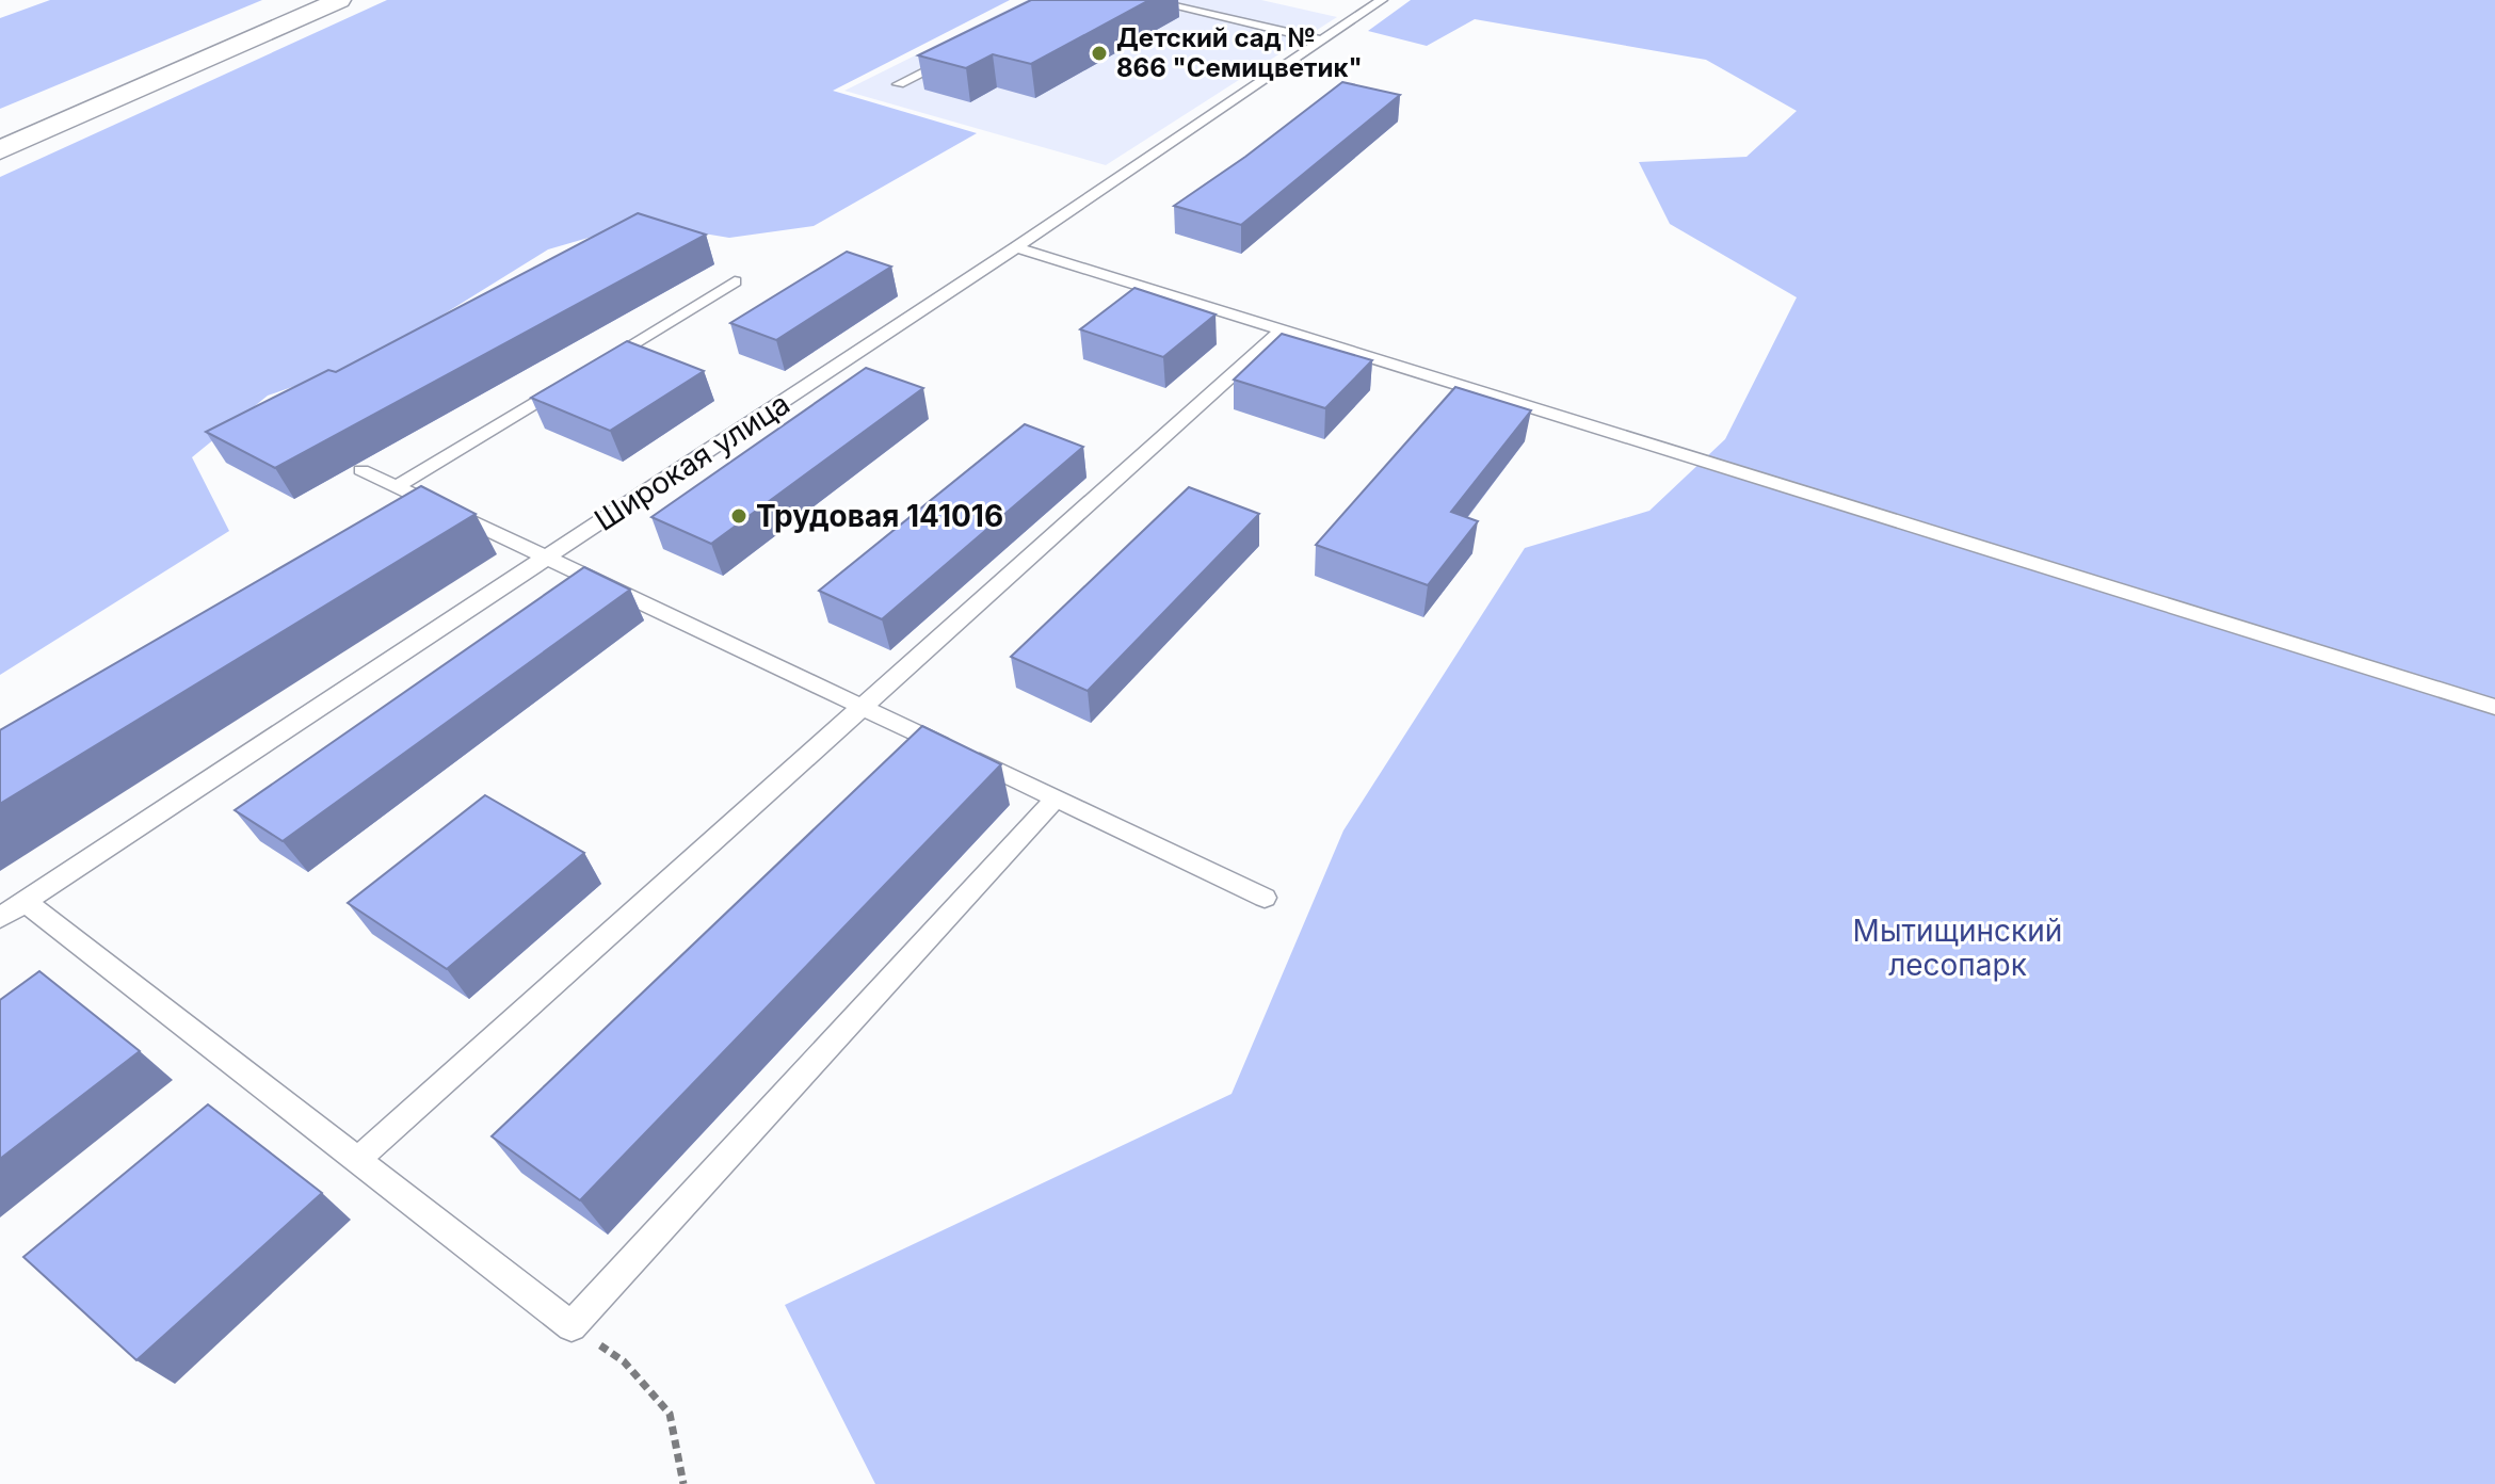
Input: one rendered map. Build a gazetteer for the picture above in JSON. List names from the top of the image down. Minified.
{"streets":{"lane":["Широкая улица"]},"parks":["Мытищинский лесопарк"],"places":["Детский сад № 866 \"Семицветик\"","Трудовая 141016"]}
